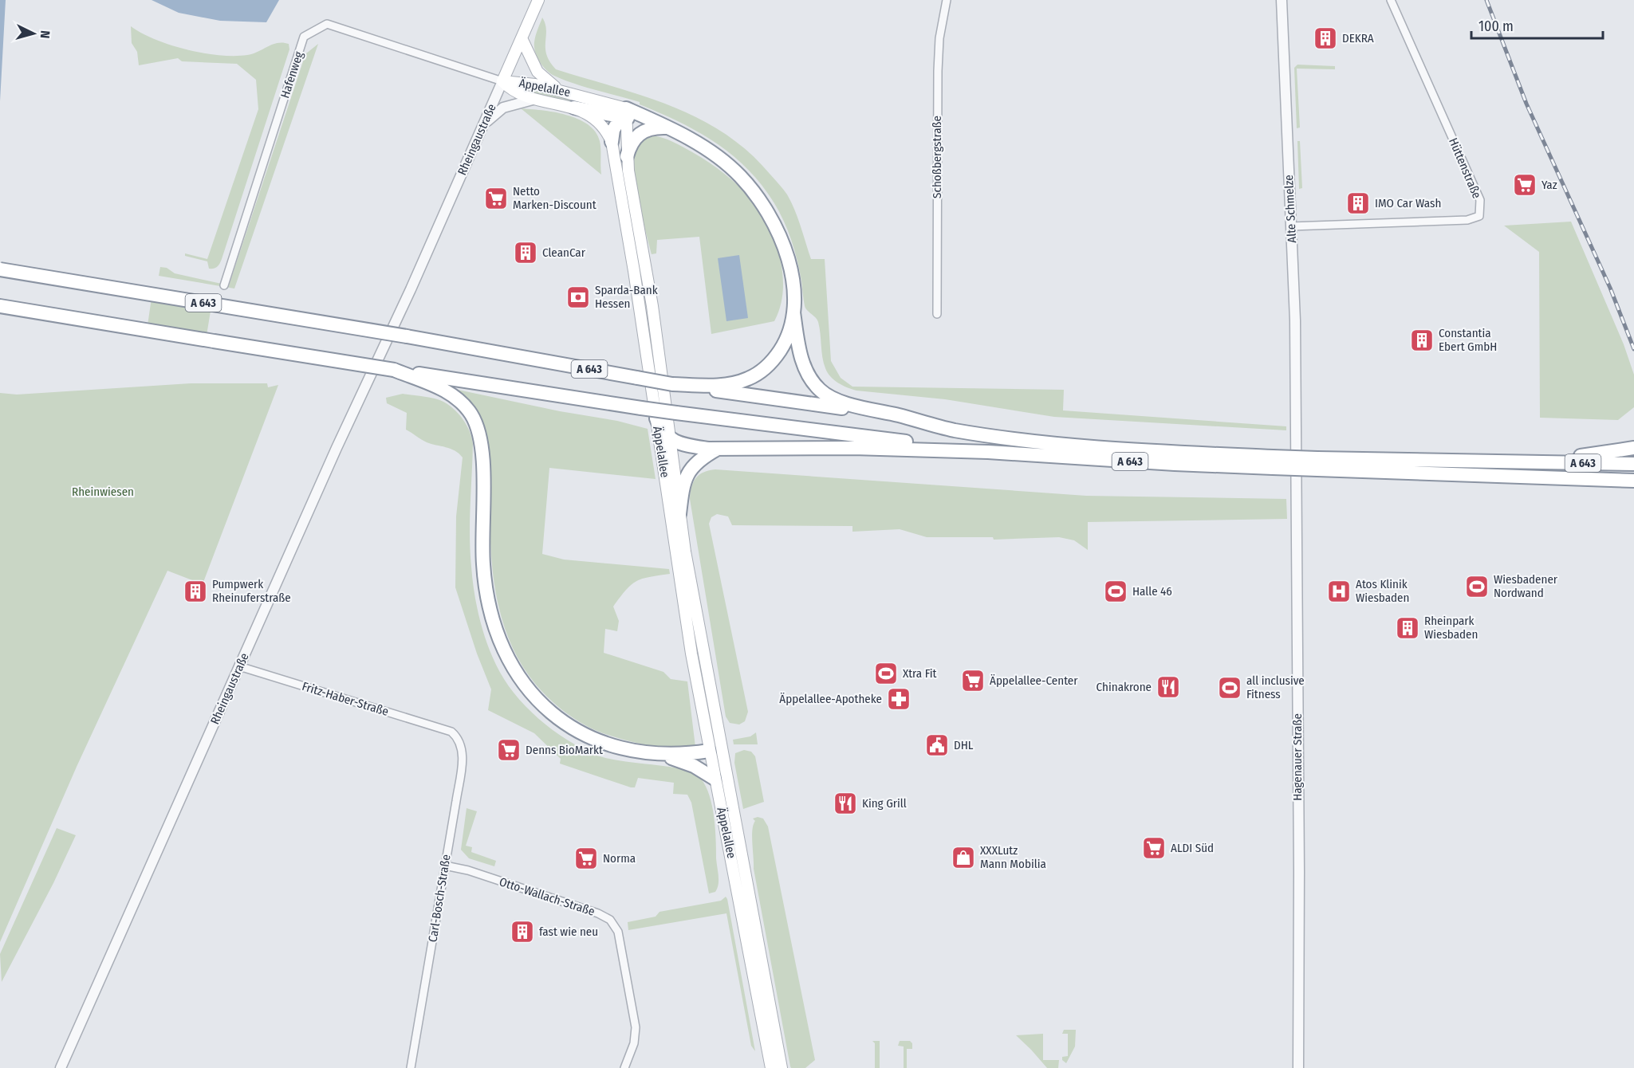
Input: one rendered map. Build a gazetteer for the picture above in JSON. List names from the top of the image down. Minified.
{"streets":{"highway":["A 643"],"main road":["Äppelallee","Rheingaustraße"],"street":["Hafenweg","Schoßbergstraße","Hüttenstraße","Alte Schmelze","Fritz-Haber-Straße","Hagenauer Straße","Otto-Wallach-Straße","Carl-Bosch-Straße"]},"crossings":[["Hafenweg","Äppelallee"],["Hafenweg","Rheingaustraße"],["Äppelallee","Rheingaustraße"],["Rheingaustraße","Fritz-Haber-Straße"],["Hüttenstraße","Alte Schmelze"],["Alte Schmelze","Hagenauer Straße"],["Fritz-Haber-Straße","Carl-Bosch-Straße"],["Otto-Wallach-Straße","Carl-Bosch-Straße"]],"parks":["Rheinwiesen"],"places":{"building":["DEKRA","IMO Car Wash","CleanCar","Constantia Ebert GmbH","Pumpwerk Rheinuferstraße","Rheinpark Wiesbaden","fast wie neu"],"supermarket":["Yaz","Netto Marken-Discount","Äppelallee-Center","Denns BioMarkt","ALDI Süd","Norma"],"bank":["Sparda-Bank Hessen"],"sports":["Wiesbadener Nordwand","Halle 46","Xtra Fit","all inclusive Fitness"],"hospital":["Atos Klinik Wiesbaden"],"restaurant":["Chinakrone","King Grill"],"pharmacy":["Äppelallee-Apotheke"],"public building":["DHL"],"shop":["XXXLutz Mann Mobilia"]},"scale_bar":"100 m","north":"right"}
